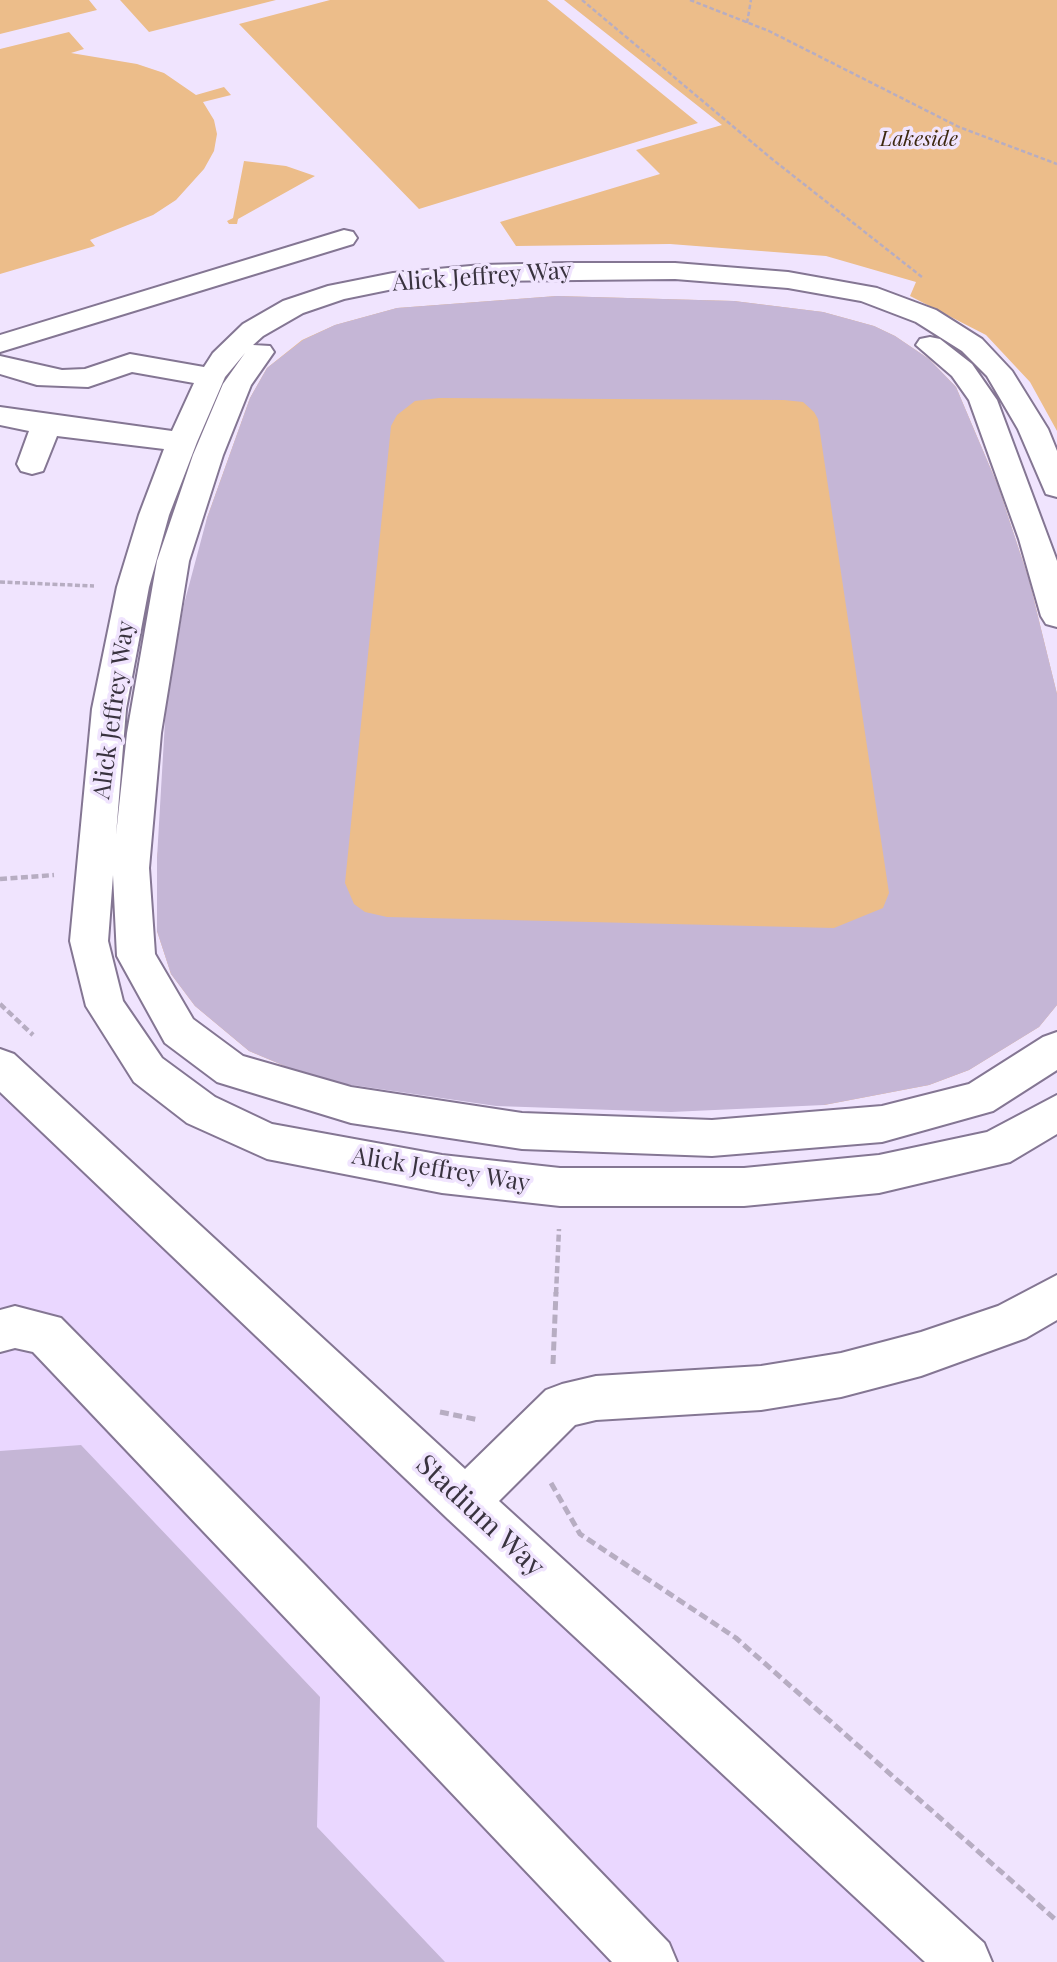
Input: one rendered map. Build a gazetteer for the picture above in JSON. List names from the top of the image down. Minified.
{"streets":{"street":["Alick Jeffrey Way","Stadium Way"]},"parks":["Lakeside"]}
